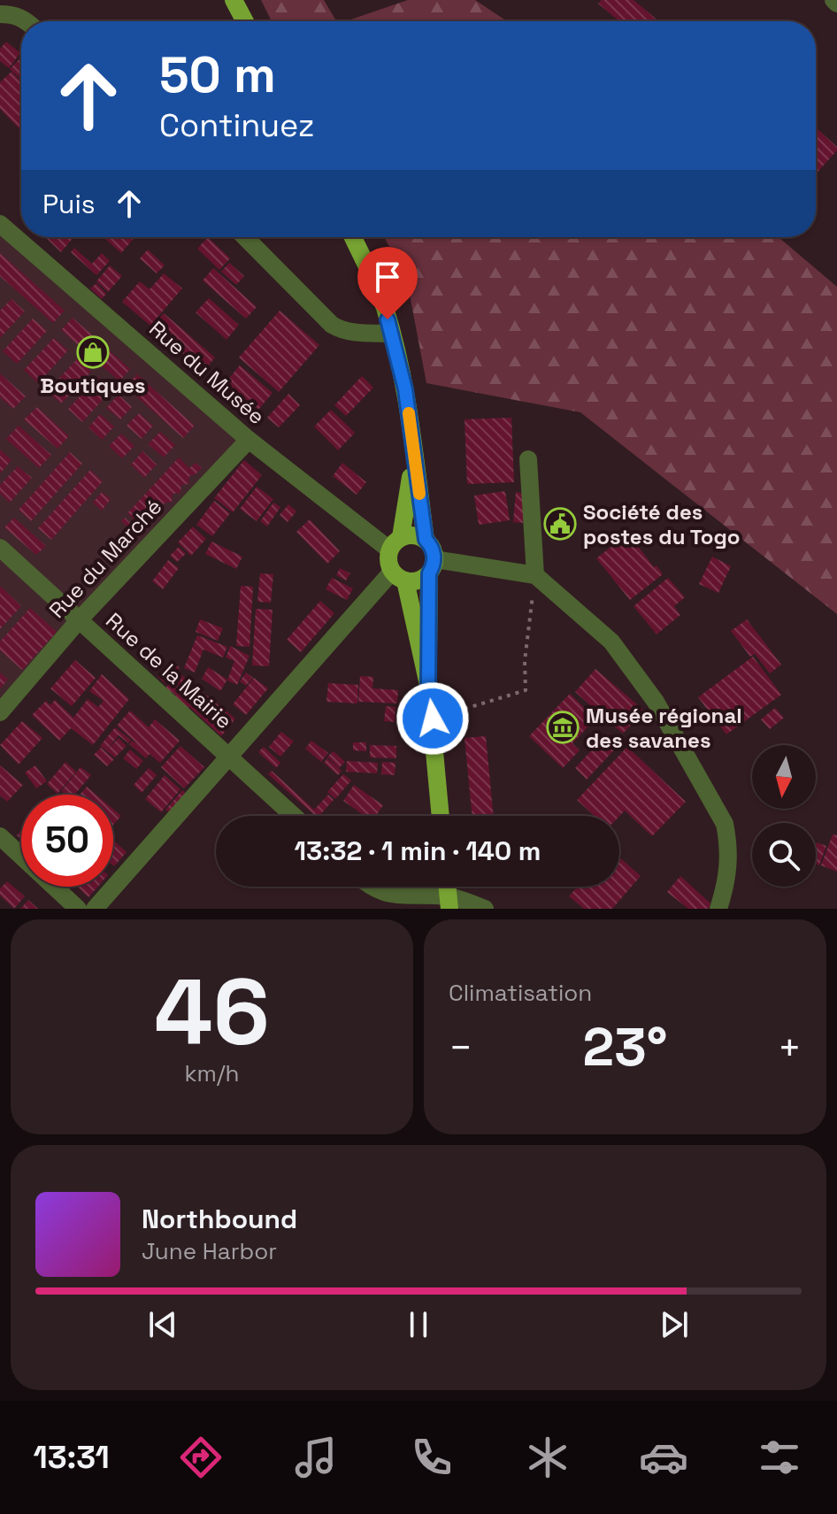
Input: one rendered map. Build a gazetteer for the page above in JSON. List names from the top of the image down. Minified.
{"streets":{"street":["Rue du Musée","Rue du Marché","Rue de la Mairie"]},"crossings":[["Rue du Musée","Rue du Marché"],["Rue du Marché","Rue de la Mairie"]],"places":{"shop":["Boutiques"],"public building":["Société des postes du Togo"],"museum":["Musée régional des savanes"]},"north":"bottom","page":{"turn":["50 m","Continuez"],"then":"Puis","limit":"50","trip":"13:32 · 1 min · 140 m","tile":[["46","km/h"],"Climatisation"],"heat":["−","23°","+"],"song":["Northbound","June Harbor"],"tabs":"13:31"}}
